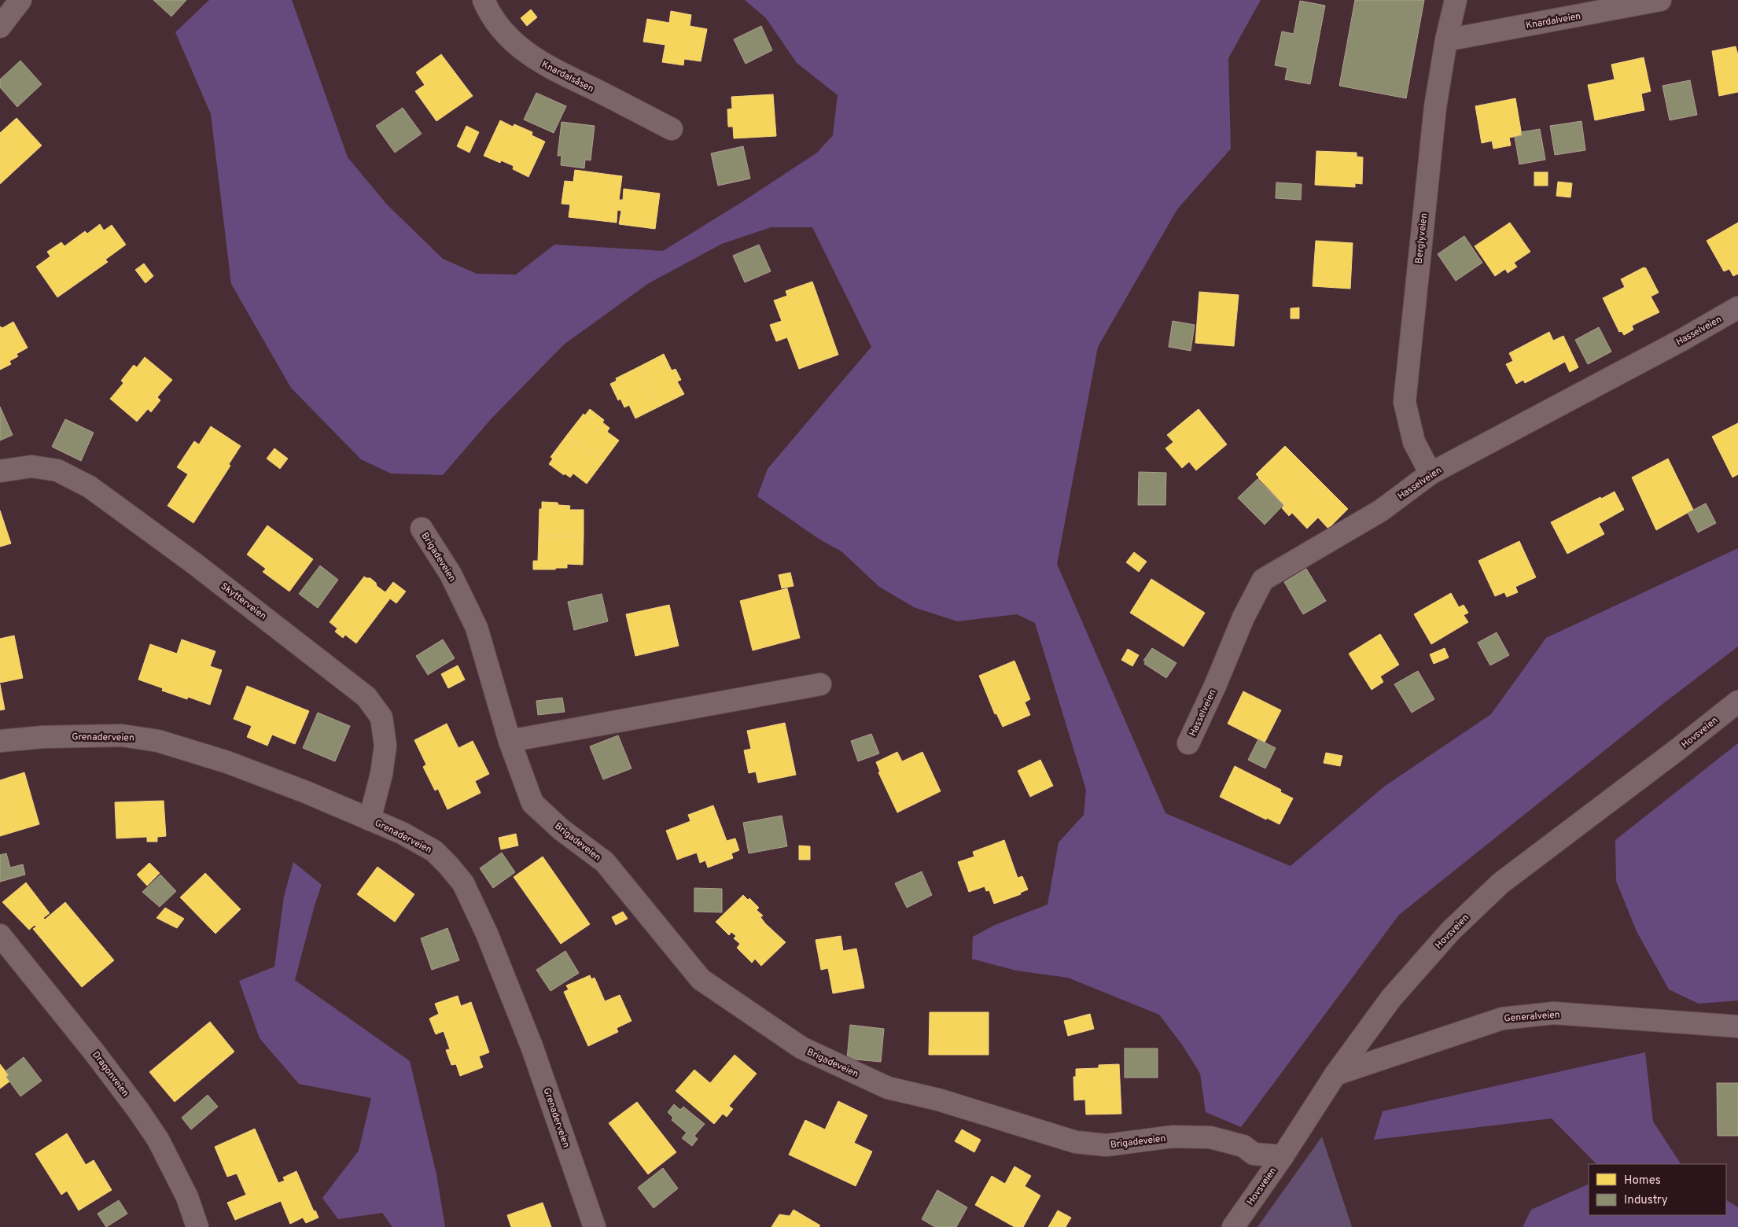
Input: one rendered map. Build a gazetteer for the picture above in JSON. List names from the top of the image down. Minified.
{"streets":{"street":["Knardalveien","Knardalsåsen","Berglyveien","Hasselveien","Brigadeveien","Skytterveien","Hovsveien","Grenaderveien","Generalveien","Dragonveien"]},"crossings":[["Knardalveien","Berglyveien"],["Berglyveien","Hasselveien"],["Brigadeveien","Hovsveien"],["Skytterveien","Grenaderveien"],["Hovsveien","Generalveien"]],"legend":["Homes","Industry"]}
